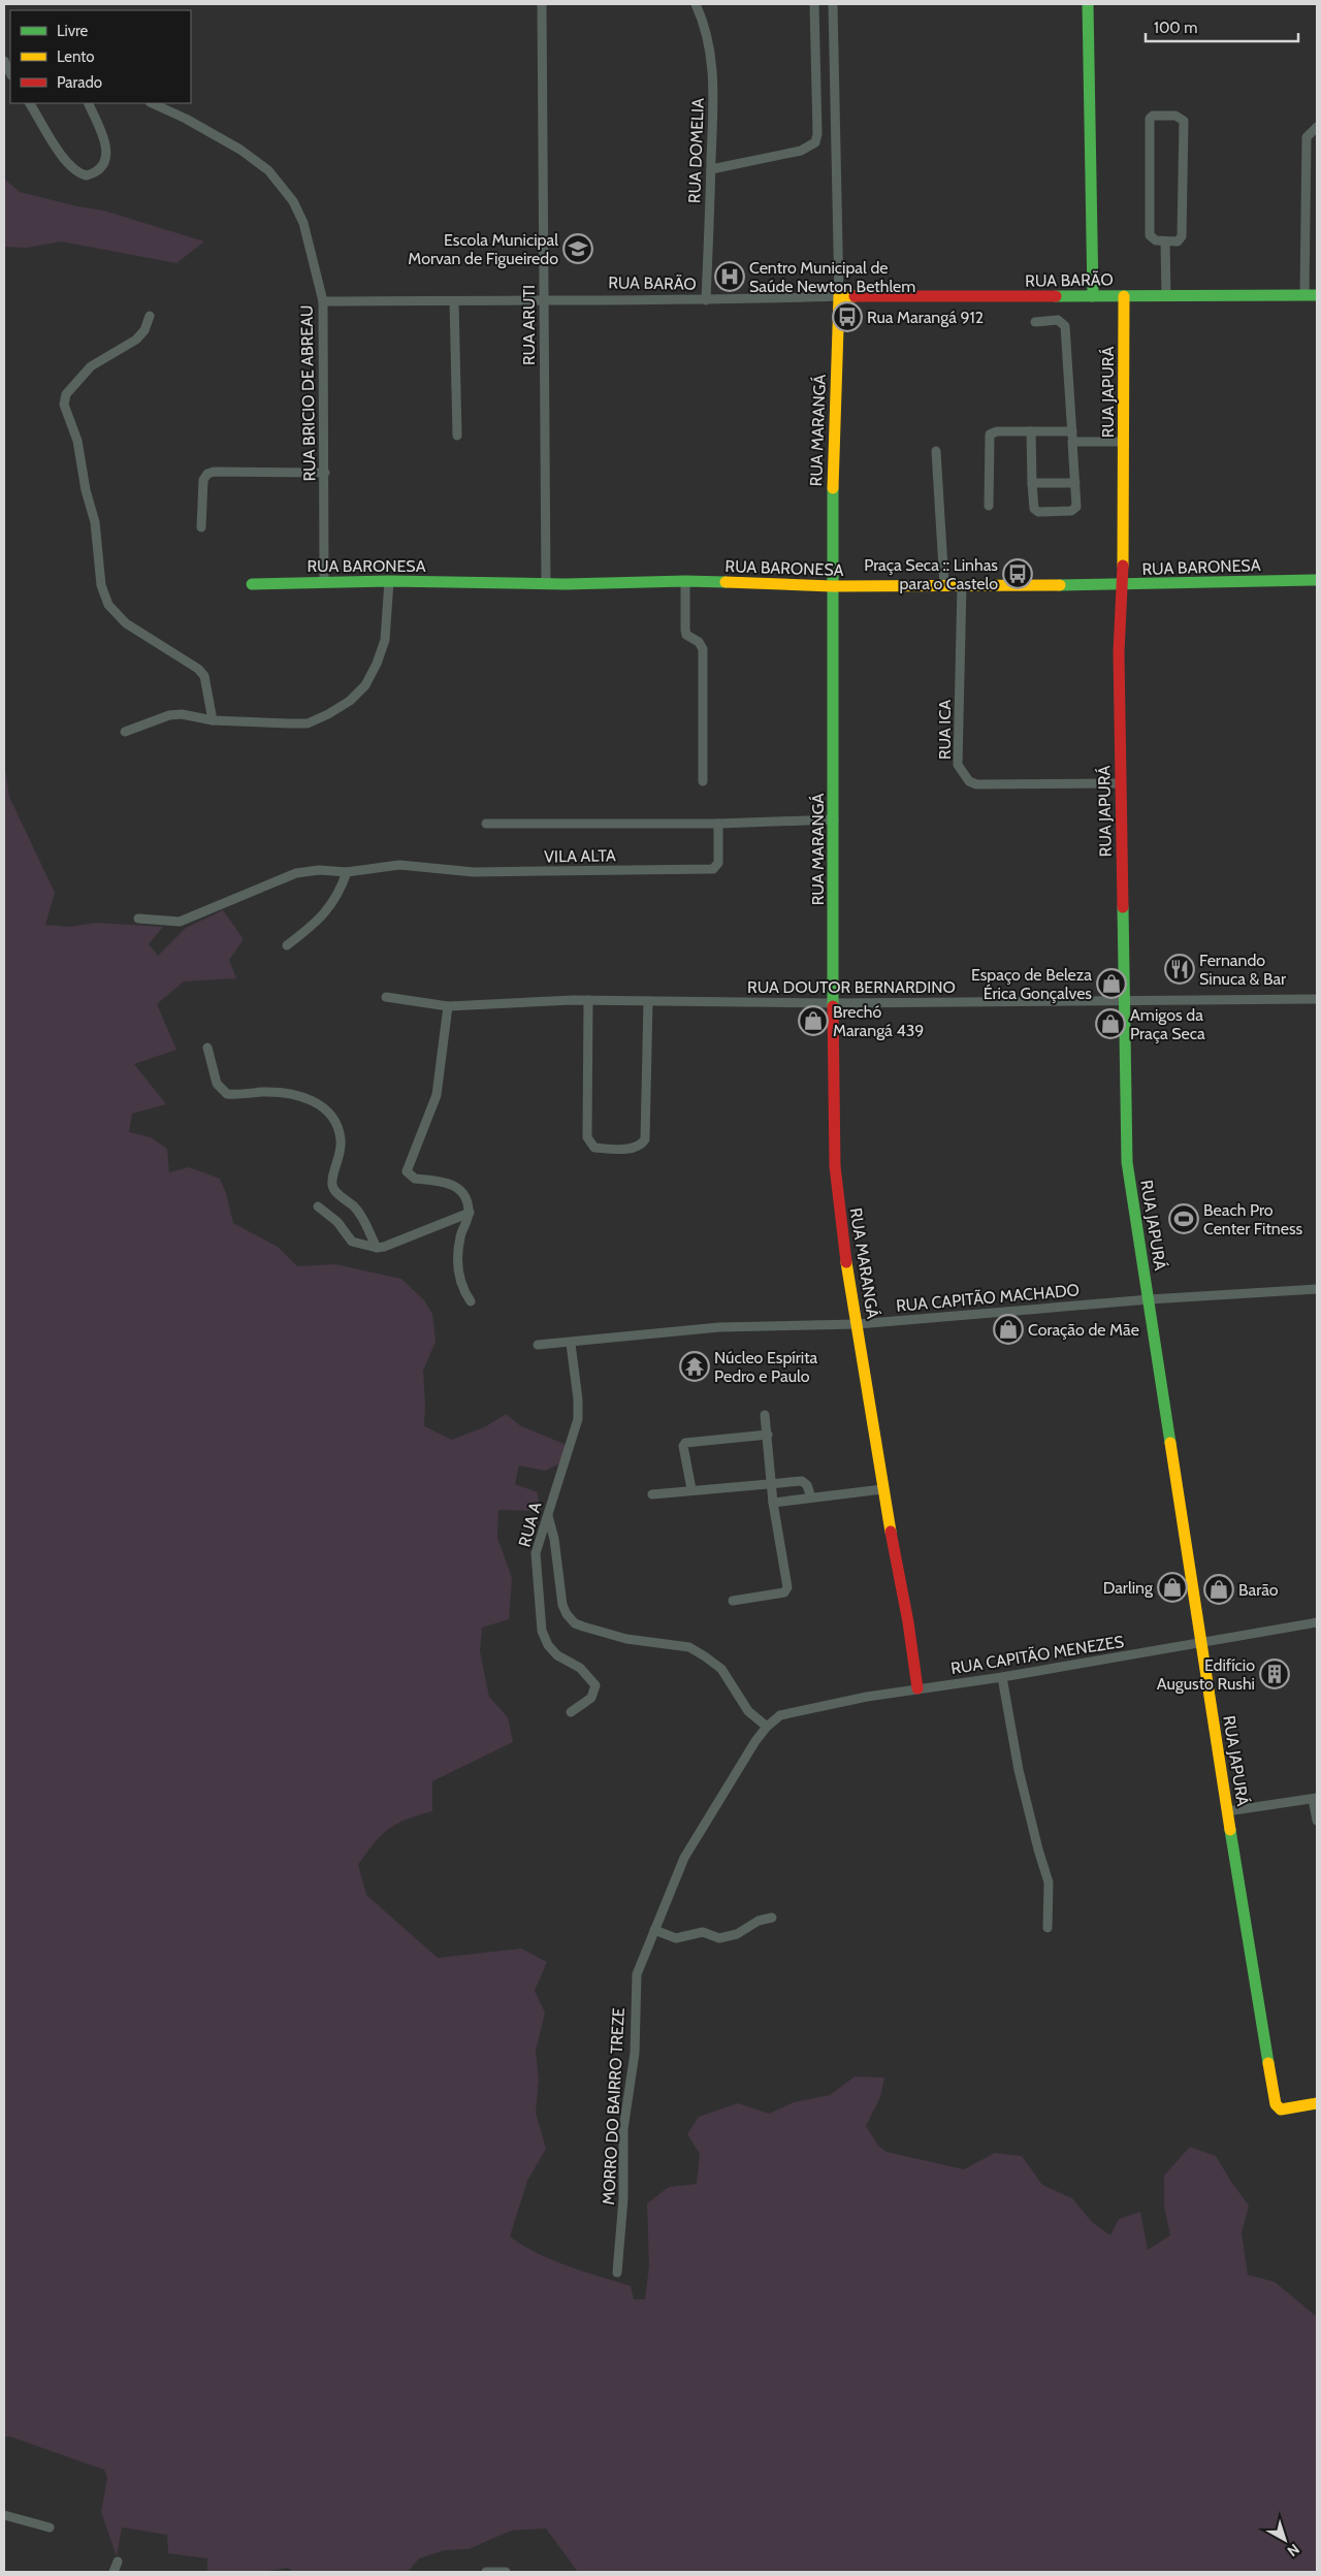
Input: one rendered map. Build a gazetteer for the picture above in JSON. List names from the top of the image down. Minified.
{"streets":{"street":["RUA DOMELIA","RUA BARÃO","RUA ARUTI","RUA JAPURÁ","RUA BRICIO DE ABREAU","RUA MARANGÁ","RUA BARONESA","RUA ICA","VILA ALTA","RUA DOUTOR BERNARDINO","RUA CAPITÃO MACHADO","RUA A","RUA CAPITÃO MENEZES","MORRO DO BAIRRO TREZE"]},"crossings":[["RUA DOMELIA","RUA BARÃO"],["RUA BARÃO","RUA ARUTI"],["RUA BARÃO","RUA JAPURÁ"],["RUA BARÃO","RUA BRICIO DE ABREAU"],["RUA BARÃO","RUA MARANGÁ"],["RUA ARUTI","RUA BARONESA"],["RUA JAPURÁ","RUA BARONESA"],["RUA JAPURÁ","RUA ICA"],["RUA JAPURÁ","RUA DOUTOR BERNARDINO"],["RUA JAPURÁ","RUA CAPITÃO MACHADO"],["RUA JAPURÁ","RUA CAPITÃO MENEZES"],["RUA BRICIO DE ABREAU","RUA BARONESA"],["RUA MARANGÁ","RUA BARONESA"],["RUA MARANGÁ","VILA ALTA"],["RUA MARANGÁ","RUA DOUTOR BERNARDINO"],["RUA MARANGÁ","RUA CAPITÃO MACHADO"],["RUA MARANGÁ","RUA CAPITÃO MENEZES"],["RUA BARONESA","RUA ICA"],["RUA CAPITÃO MACHADO","RUA A"],["RUA CAPITÃO MENEZES","MORRO DO BAIRRO TREZE"]],"places":{"school or university":["Escola Municipal Morvan de Figueiredo"],"hospital":["Centro Municipal de Saúde Newton Bethlem"],"bus stop":["Rua Marangá 912","Praça Seca :: Linhas para o Castelo"],"restaurant":["Fernando Sinuca & Bar"],"shop":["Espaço de Beleza Érica Gonçalves","Brechó Marangá 439","Amigos da Praça Seca","Coração de Mãe","Darling","Barão"],"sports":["Beach Pro Center Fitness"],"temple":["Núcleo Espírita Pedro e Paulo"],"building":["Edifício Augusto Rushi"]},"legend":["Livre","Lento","Parado"],"scale_bar":"100 m","north":"bottom right"}
